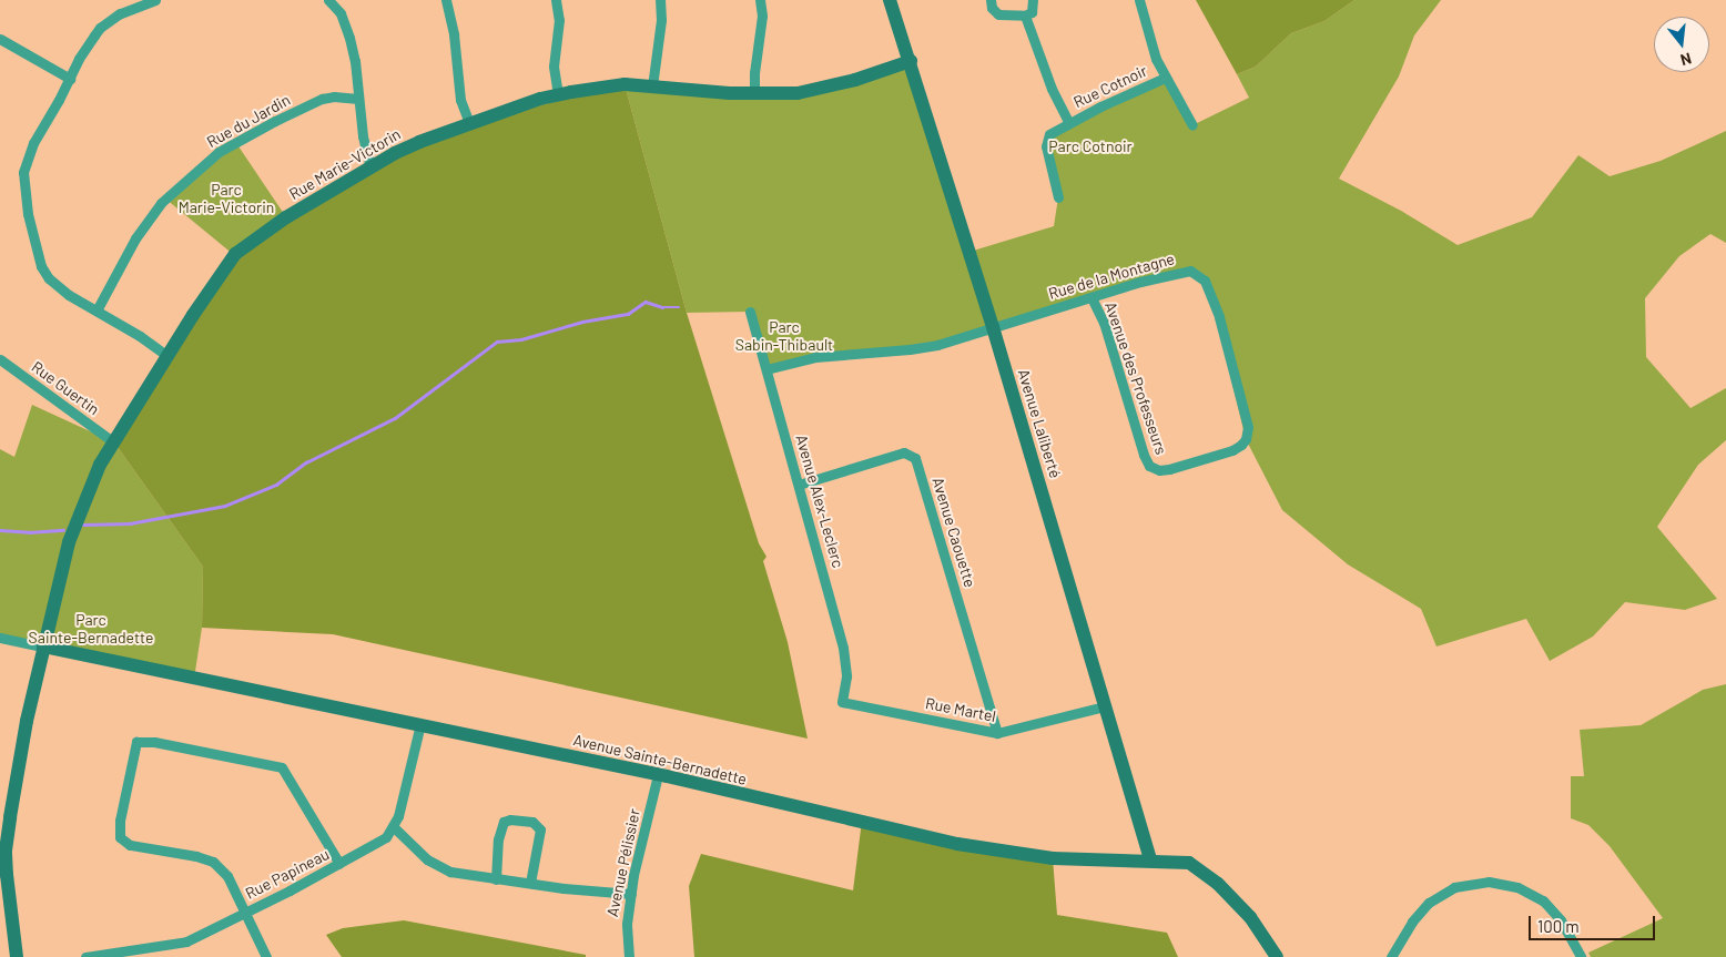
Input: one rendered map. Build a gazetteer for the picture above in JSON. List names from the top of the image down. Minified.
{"streets":{"street":["Rue Cotnoir","Rue du Jardin","Rue Marie-Victorin","Rue de la Montagne","Avenue des Professeurs","Rue Guertin","Avenue Laliberté","Avenue Alex-Leclerc","Avenue Caouette","Rue Martel","Avenue Sainte-Bernadette","Avenue Pélissier","Rue Papineau"]},"crossings":[["Rue Marie-Victorin","Rue Guertin"],["Rue Marie-Victorin","Avenue Laliberté"],["Rue Marie-Victorin","Avenue Sainte-Bernadette"],["Rue de la Montagne","Avenue des Professeurs"],["Rue de la Montagne","Avenue Laliberté"],["Rue de la Montagne","Avenue Alex-Leclerc"],["Avenue Laliberté","Rue Martel"],["Avenue Laliberté","Avenue Sainte-Bernadette"],["Avenue Alex-Leclerc","Avenue Caouette"],["Avenue Alex-Leclerc","Rue Martel"],["Avenue Caouette","Rue Martel"],["Avenue Sainte-Bernadette","Avenue Pélissier"]],"parks":["Parc Cotnoir","Parc Marie-Victorin","Parc Sabin-Thibault","Parc Sainte-Bernadette"],"scale_bar":"100 m","north":"bottom"}
